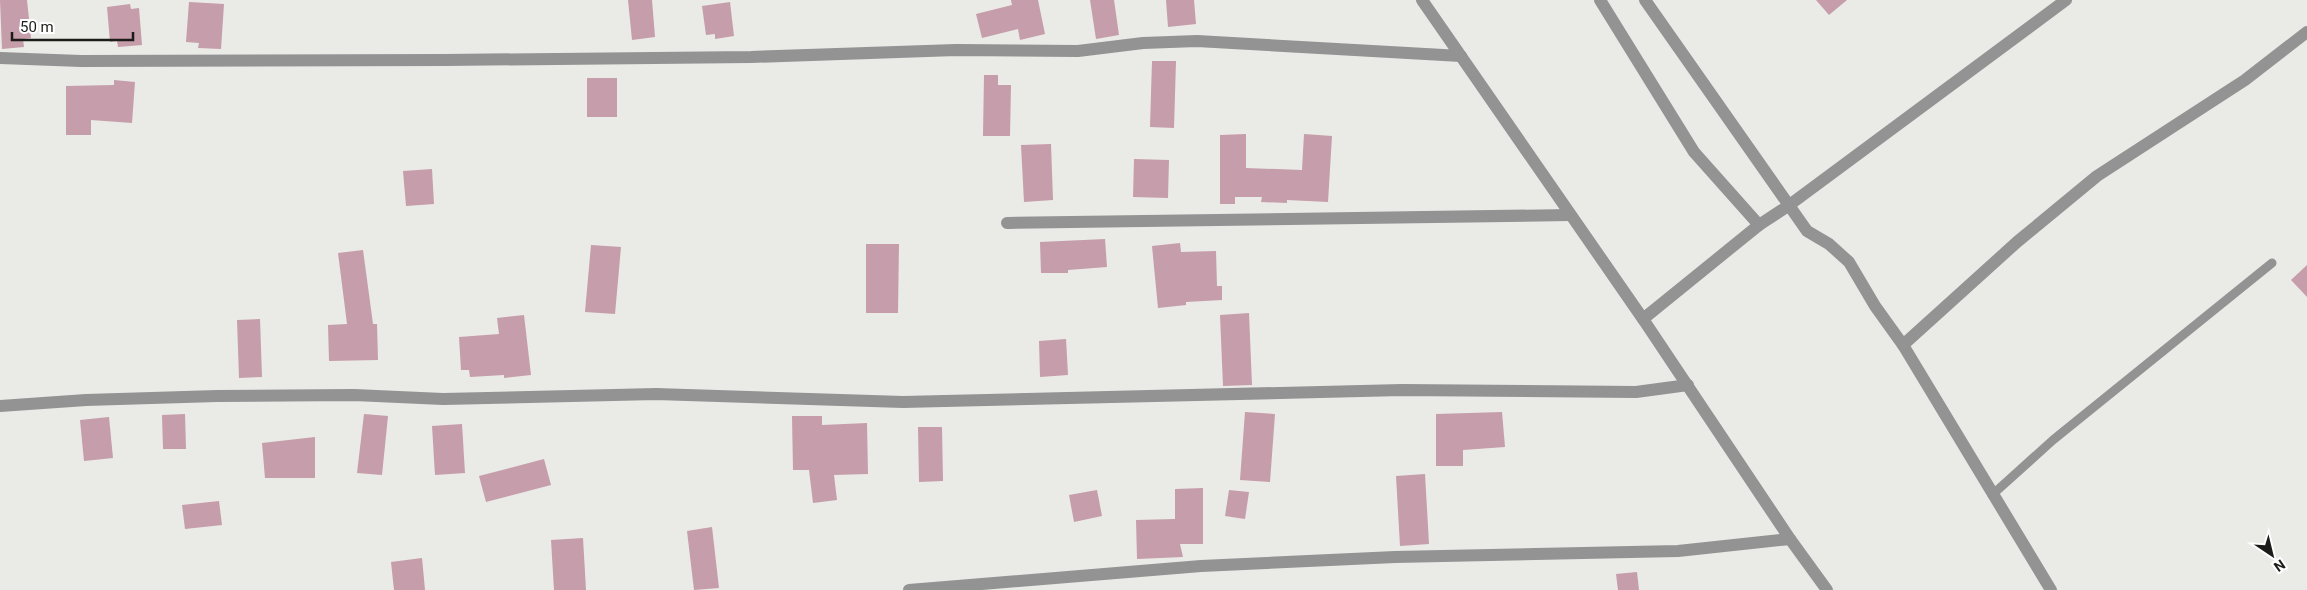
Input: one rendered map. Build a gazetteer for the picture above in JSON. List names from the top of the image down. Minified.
{"scale_bar":"50 m","north":"bottom right"}
